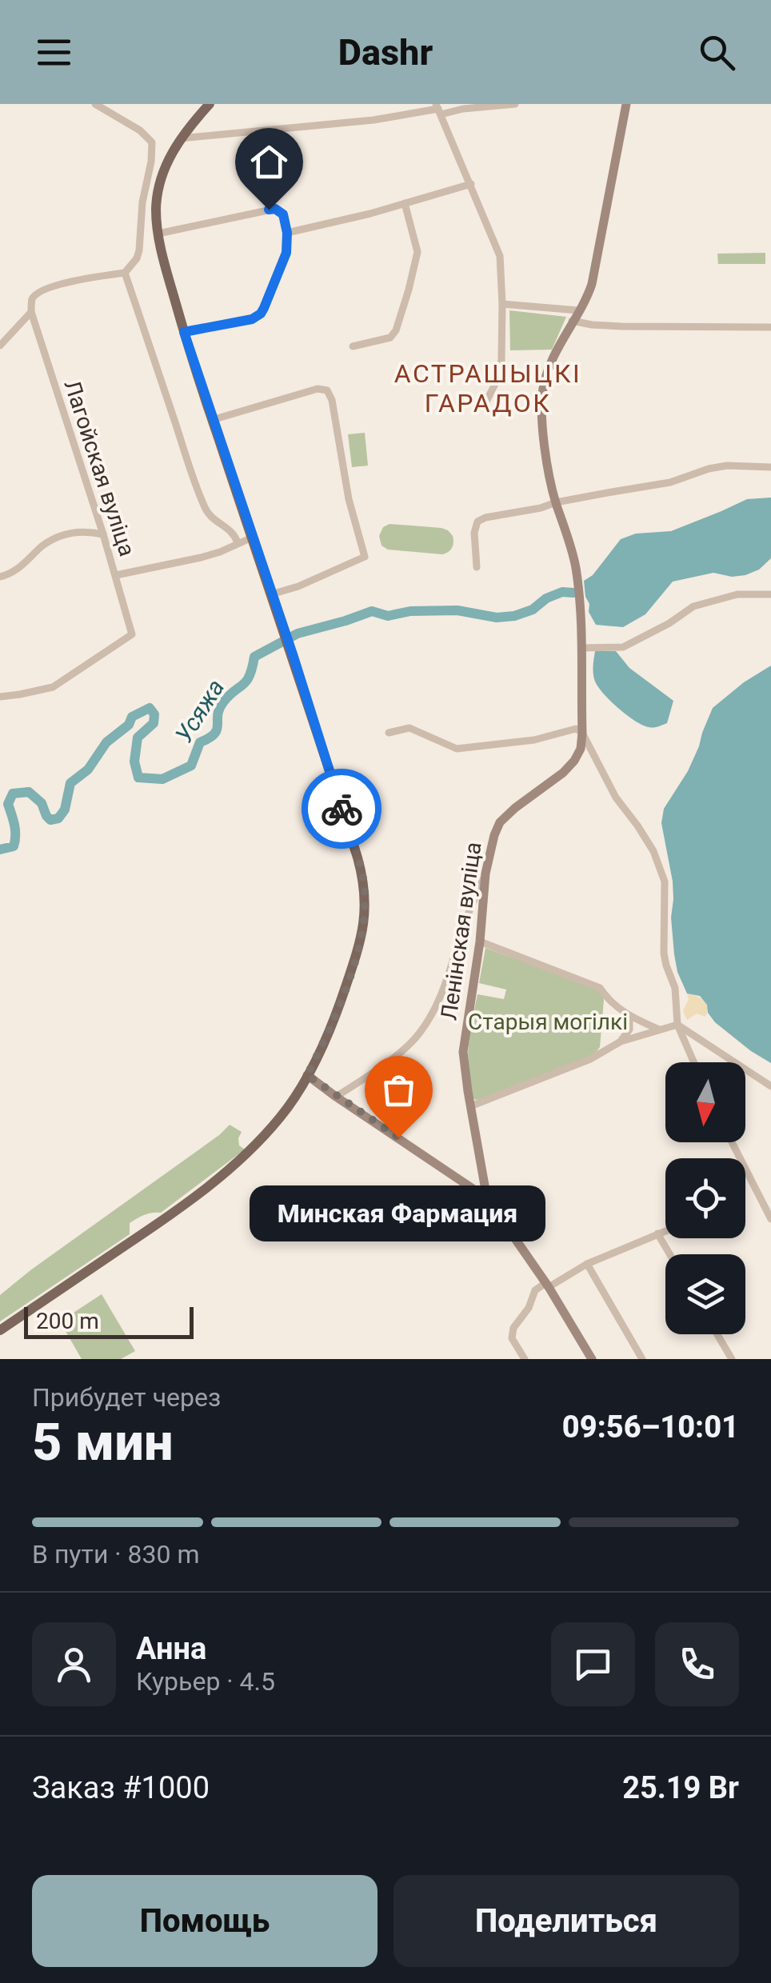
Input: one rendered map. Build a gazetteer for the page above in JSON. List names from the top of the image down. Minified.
{"streets":{"street":["Лагойская вуліца","Ленінская вуліца"]},"districts":["АСТРАШЫЦКІ ГАРАДОК"],"water":["Усяжа"],"parks":["Старыя могілкі"],"places":["Минская Фармация"],"scale_bar":"200 m","north":"bottom","page":{"header":"Dashr","bubble":"Минская Фармация","scale":"200 m","heading":["5 мин","Прибудет через","09:56–10:01"],"panel":["Анна","Курьер · 4.5","Заказ #1000","25.19 Br"],"bar":"В пути · 830 m","buttons":["Помощь","Поделиться"]}}
